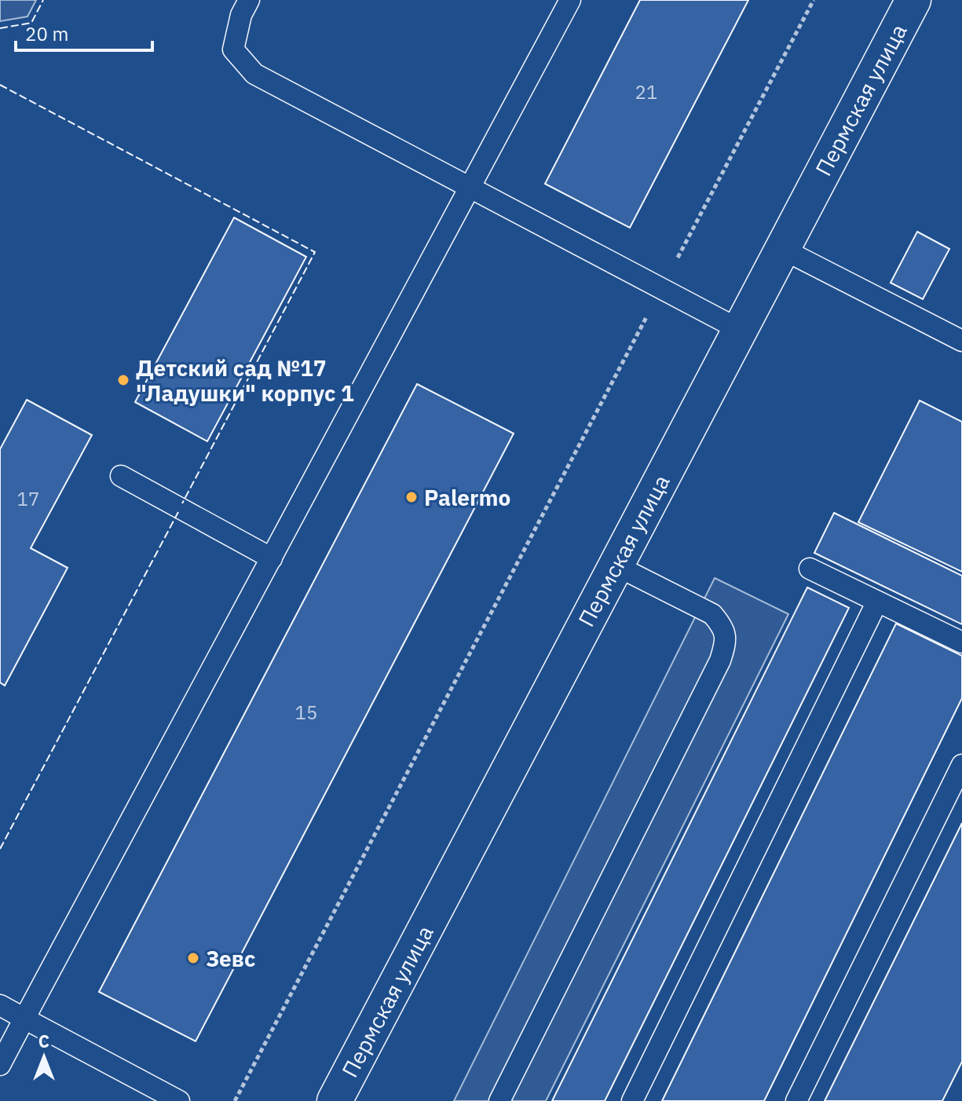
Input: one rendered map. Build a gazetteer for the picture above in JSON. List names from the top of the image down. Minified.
{"streets":{"street":["Пермская улица"]},"places":["Детский сад №17 \"Ладушки\" корпус 1","Palermo","Зевс"],"house_numbers":["21","17","15"],"scale_bar":"20 m","north":"top"}
